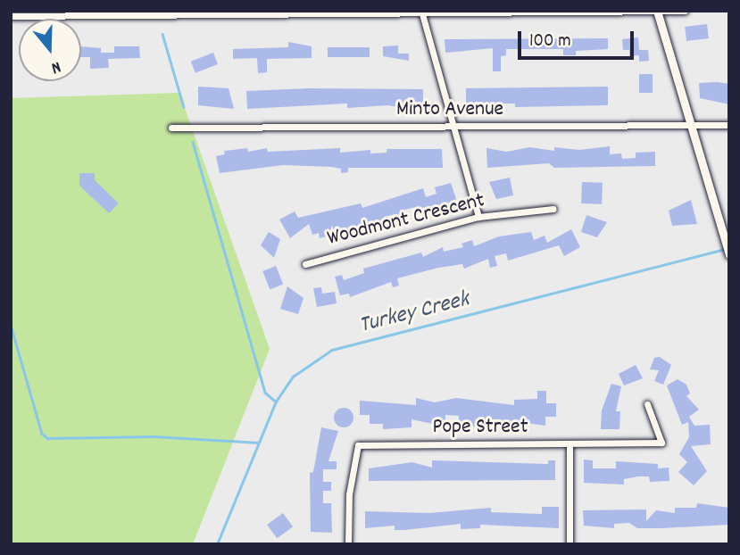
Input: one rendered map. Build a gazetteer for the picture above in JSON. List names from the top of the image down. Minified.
{"streets":{"street":["Minto Avenue","Woodmont Crescent","Pope Street"]},"water":["Turkey Creek"],"scale_bar":"100 m","north":"bottom"}
